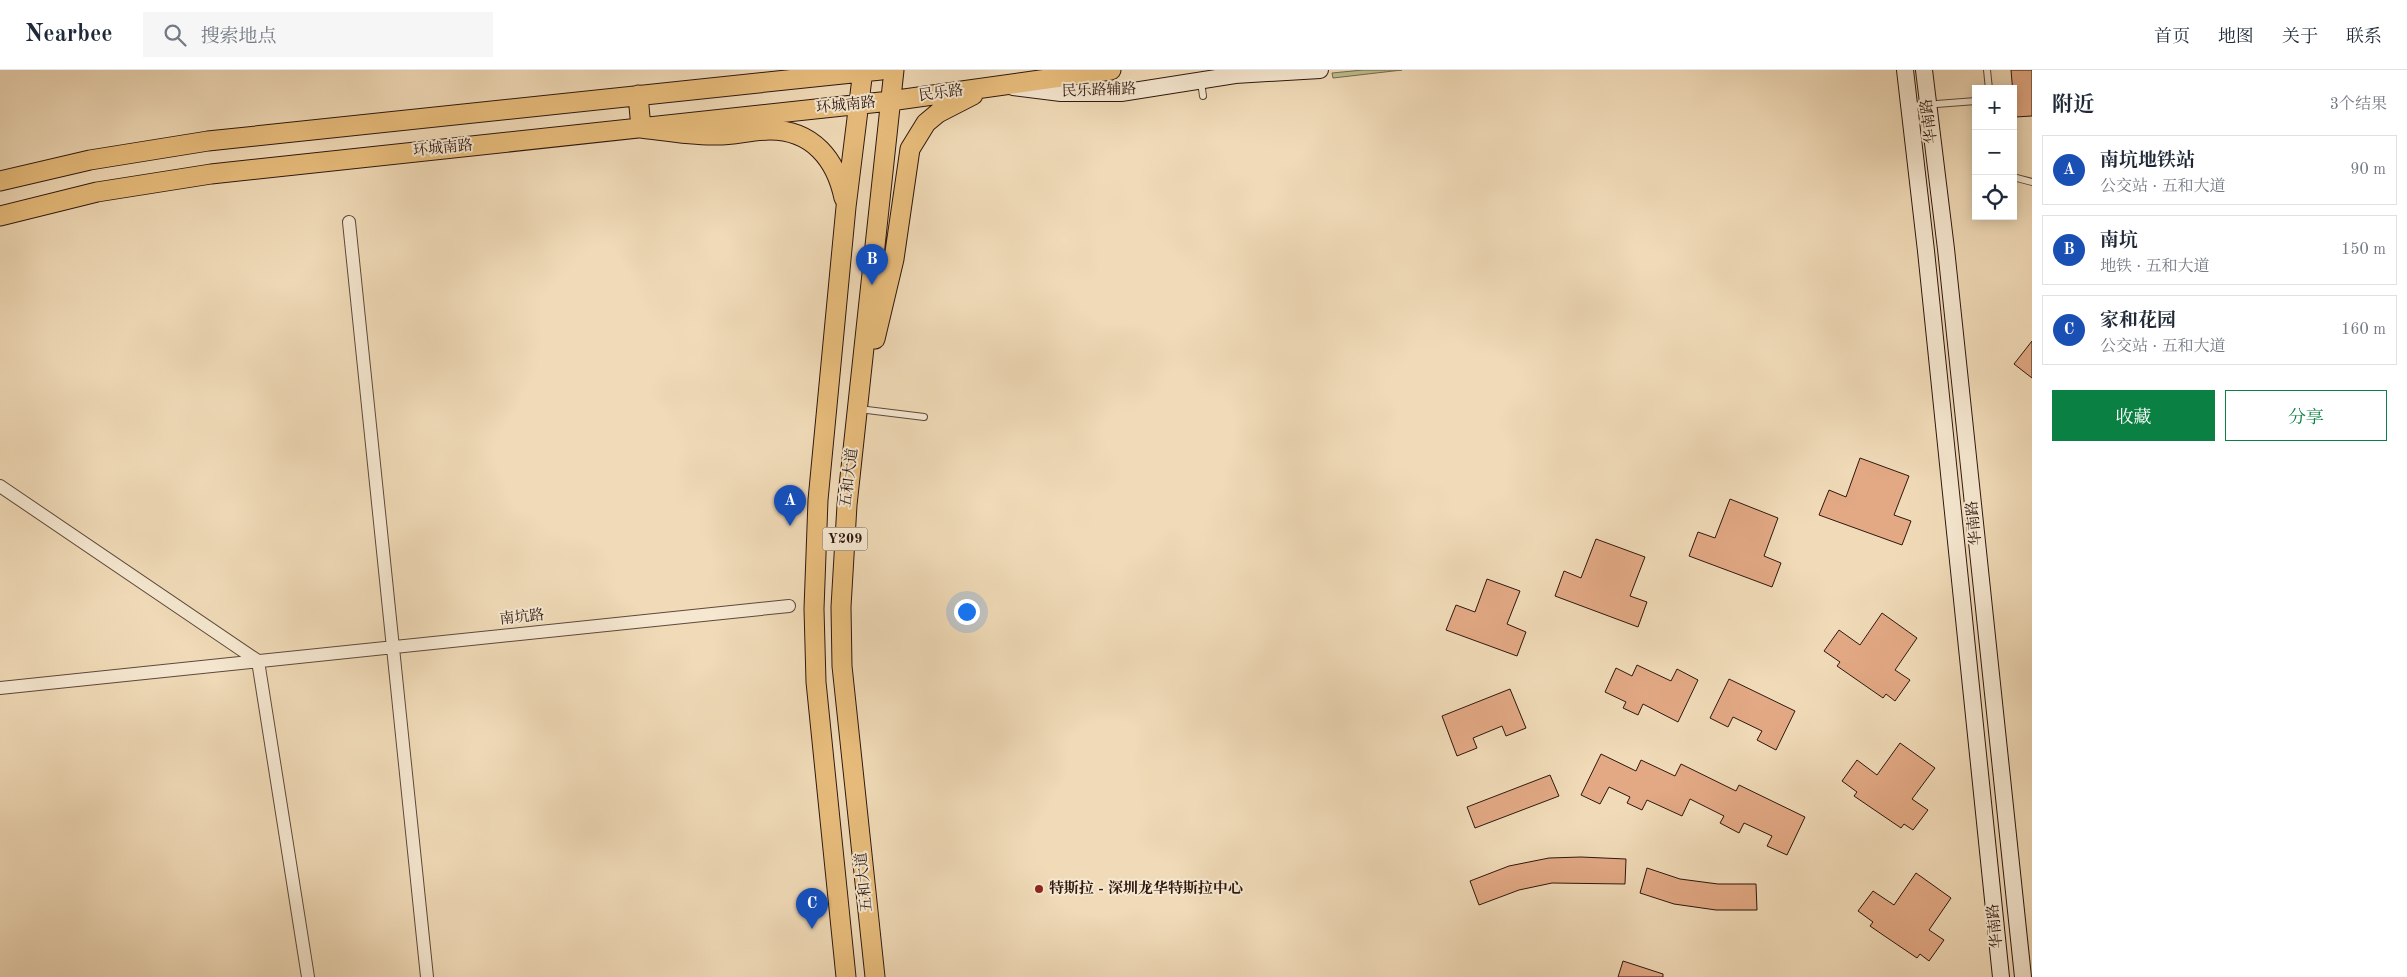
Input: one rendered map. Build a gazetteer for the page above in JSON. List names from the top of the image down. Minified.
{"streets":{"main road":["民乐路辅路","民乐路","环城南路","华南路","五和大道","Y209"],"street":["南坑路"]},"crossings":[["民乐路辅路","民乐路"],["民乐路","环城南路"],["民乐路","五和大道"],["环城南路","五和大道"]],"places":["特斯拉 - 深圳龙华特斯拉中心"],"page":{"header":"Nearbee","search":"搜索地点","nav":["首页","地图","关于","联系"],"heading":["附近","3个结果"],"map_buttons":["+","−"],"list":[{"mark":"A","name":"南坑地铁站","note":"公交站 · 五和大道","value":"90 m"},{"mark":"B","name":"南坑","note":"地铁 · 五和大道","value":"150 m"},{"mark":"C","name":"家和花园","note":"公交站 · 五和大道","value":"160 m"}],"pins":["B","A","C"],"buttons":["收藏","分享"]}}
